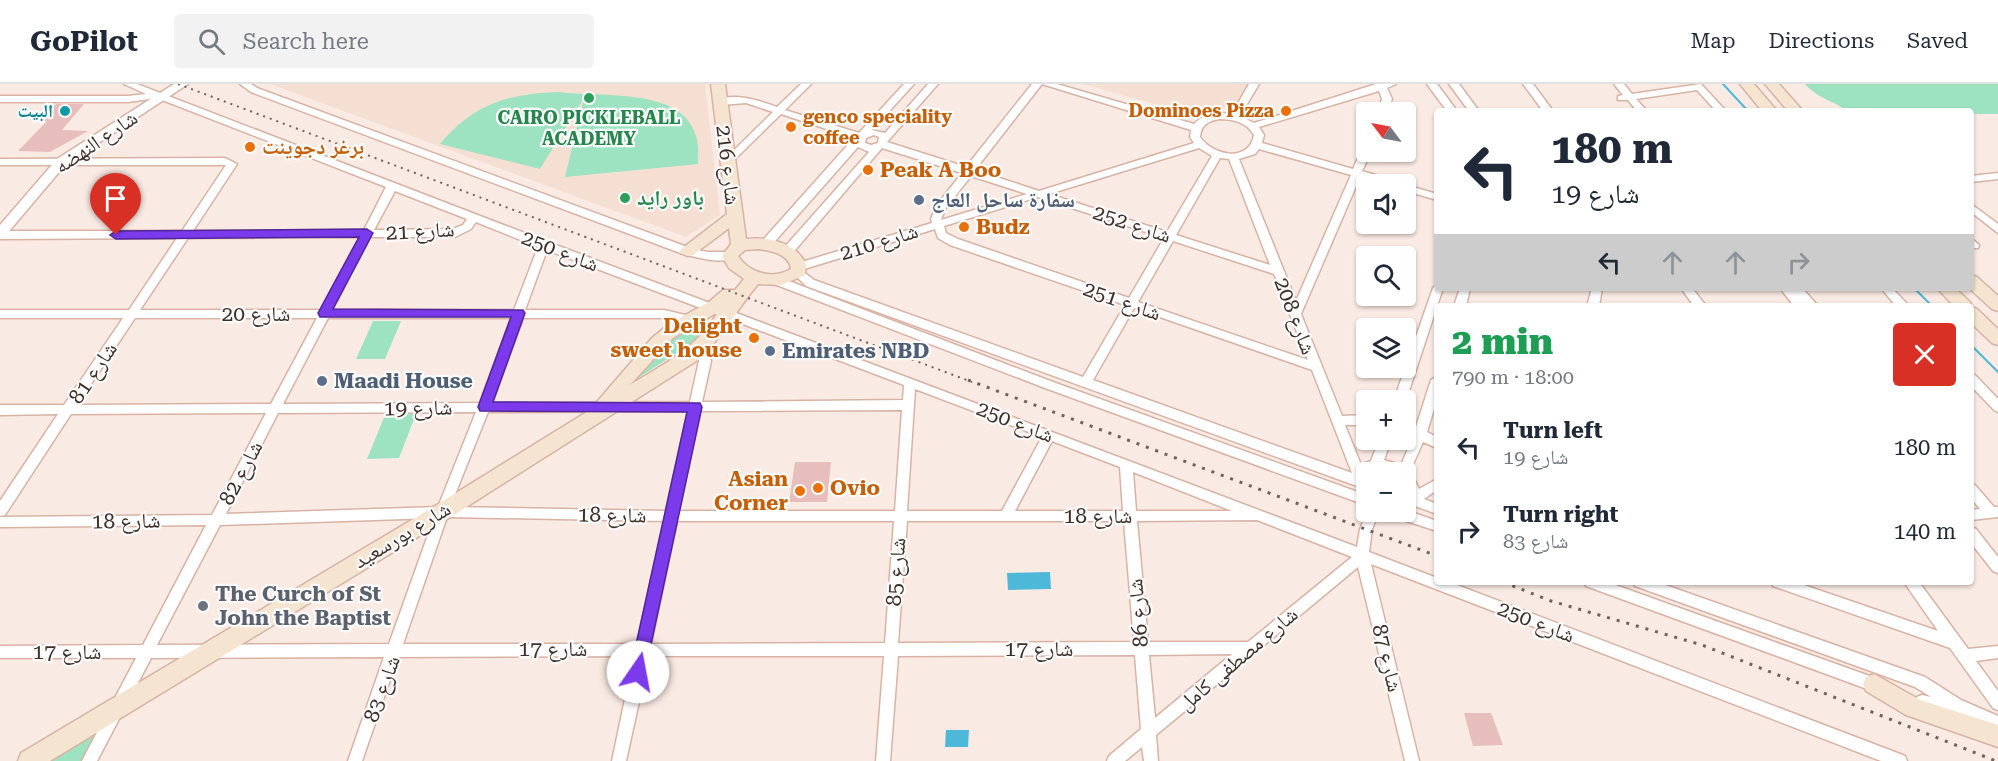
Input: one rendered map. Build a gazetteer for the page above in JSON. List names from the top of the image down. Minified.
{"streets":{"main road":["شارع 216","شارع بورسعيد"],"street":["شارع النهضه","شارع 252","شارع 21","شارع 210","شارع 250","شارع 251","شارع 20","شارع 208","شارع 81","شارع 19","شارع 82","شارع 18","شارع 85","شارع 86","شارع 17","شارع 87","شارع مصطفى كامل","شارع 83"]},"crossings":[["شارع النهضه","شارع 21"],["شارع النهضه","شارع 250"],["شارع النهضه","شارع 81"],["شارع 216","شارع 250"],["شارع 252","شارع 210"],["شارع 252","شارع 208"],["شارع 21","شارع 250"],["شارع 21","شارع 81"],["شارع 21","شارع 82"],["شارع 210","شارع 251"],["شارع 210","شارع 208"],["شارع 250","شارع 82"],["شارع 250","شارع 18"],["شارع 250","شارع بورسعيد"],["شارع 250","شارع 85"],["شارع 250","شارع 86"],["شارع 250","شارع 87"],["شارع 250","شارع مصطفى كامل"],["شارع 250","شارع 83"],["شارع 251","شارع 208"],["شارع 20","شارع 81"],["شارع 20","شارع 82"],["شارع 20","شارع بورسعيد"],["شارع 20","شارع 83"],["شارع 81","شارع 19"],["شارع 19","شارع 82"],["شارع 19","شارع بورسعيد"],["شارع 19","شارع 85"],["شارع 19","شارع 83"],["شارع 82","شارع 18"],["شارع 82","شارع بورسعيد"],["شارع 82","شارع 17"],["شارع 18","شارع بورسعيد"],["شارع 18","شارع 85"],["شارع 18","شارع 86"],["شارع 18","شارع 83"],["شارع بورسعيد","شارع 17"],["شارع بورسعيد","شارع 83"],["شارع 85","شارع 17"],["شارع 86","شارع 17"],["شارع 86","شارع مصطفى كامل"],["شارع 17","شارع مصطفى كامل"],["شارع 17","شارع 83"],["شارع 87","شارع مصطفى كامل"]],"places":["CAIRO PICKLEBALL ACADEMY","البيت","Dominoes Pizza","genco speciality coffee","برغر دجوينت","Peak A Boo","باور رايد","سفارة ساحل العاج","Budz","Delight sweet house","Emirates NBD","Maadi House","Ovio","Asian Corner","The Curch of St John the Baptist"],"north":"top left","page":{"header":"GoPilot","search":"Search here","nav":["Map","Directions","Saved"],"map_buttons":["+","−"],"turn":["180 m","شارع 19"],"heading":["2 min","790 m · 18:00"],"list":[{"name":"Turn left","note":"شارع 19","value":"180 m"},{"name":"Turn right","note":"شارع 83","value":"140 m"}]}}
